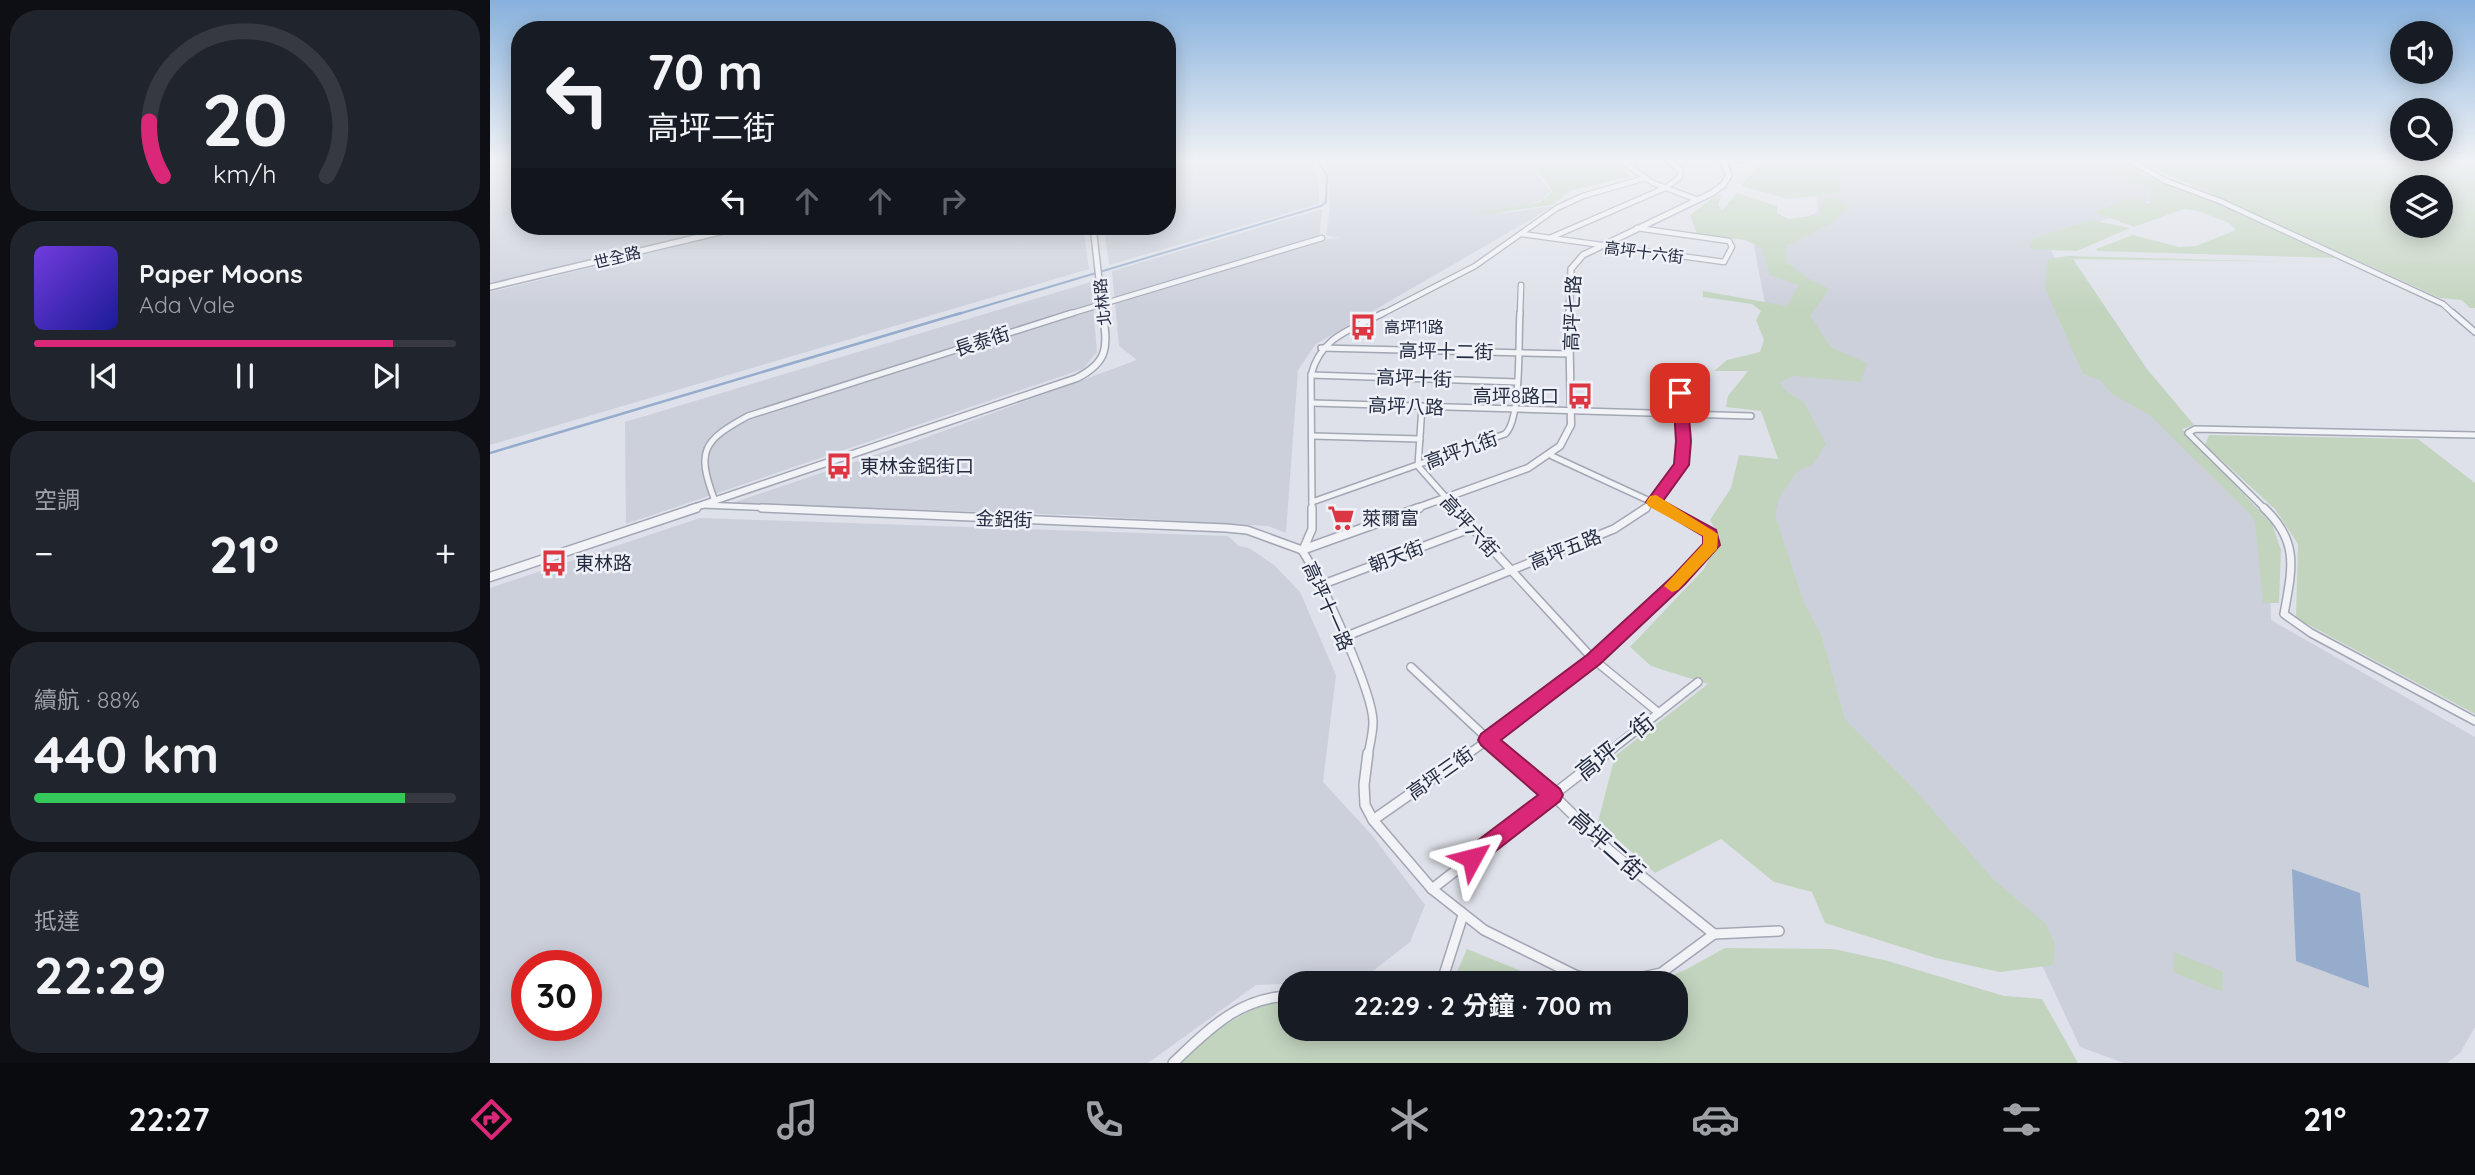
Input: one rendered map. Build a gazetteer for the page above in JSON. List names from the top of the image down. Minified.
{"streets":{"street":["高坪十六街","世全路","北林路","高坪七路","長泰街","高坪十二街","高坪十街","高坪八路","高坪九街","金鋁街","高坪六街","高坪五路","朝天街","高坪十一路","高坪一街","高坪三街","高坪二街"]},"crossings":[["高坪十六街","高坪七路"],["北林路","長泰街"],["高坪七路","高坪十二街"],["高坪七路","高坪八路"],["高坪七路","高坪三街"],["高坪十二街","高坪九街"],["高坪十二街","高坪十一路"],["高坪十街","高坪九街"],["高坪十街","高坪十一路"],["高坪八路","高坪九街"],["高坪八路","高坪五路"],["高坪八路","高坪十一路"],["高坪九街","高坪六街"],["高坪九街","高坪十一路"],["金鋁街","高坪十一路"],["高坪六街","高坪五路"],["高坪六街","朝天街"],["高坪六街","高坪一街"],["高坪六街","高坪三街"],["高坪五路","高坪十一路"],["高坪五路","高坪三街"],["朝天街","高坪十一路"],["高坪十一路","高坪一街"],["高坪十一路","高坪三街"],["高坪十一路","高坪二街"],["高坪一街","高坪二街"],["高坪三街","高坪二街"]],"places":{"bus stop":["高坪11路","高坪8路口","東林金鋁街口","東林路"],"supermarket":["萊爾富"]},"page":{"turn":["70 m","高坪二街"],"song":["Paper Moons","Ada Vale"],"tile":["空調",["續航 · 88%","440 km"],["抵達","22:29"]],"heat":["−","21°","+"],"limit":"30","trip":"22:29 · 2 分鐘 · 700 m","tabs":["22:27","21°"],"gauge":["20","km/h"]}}
